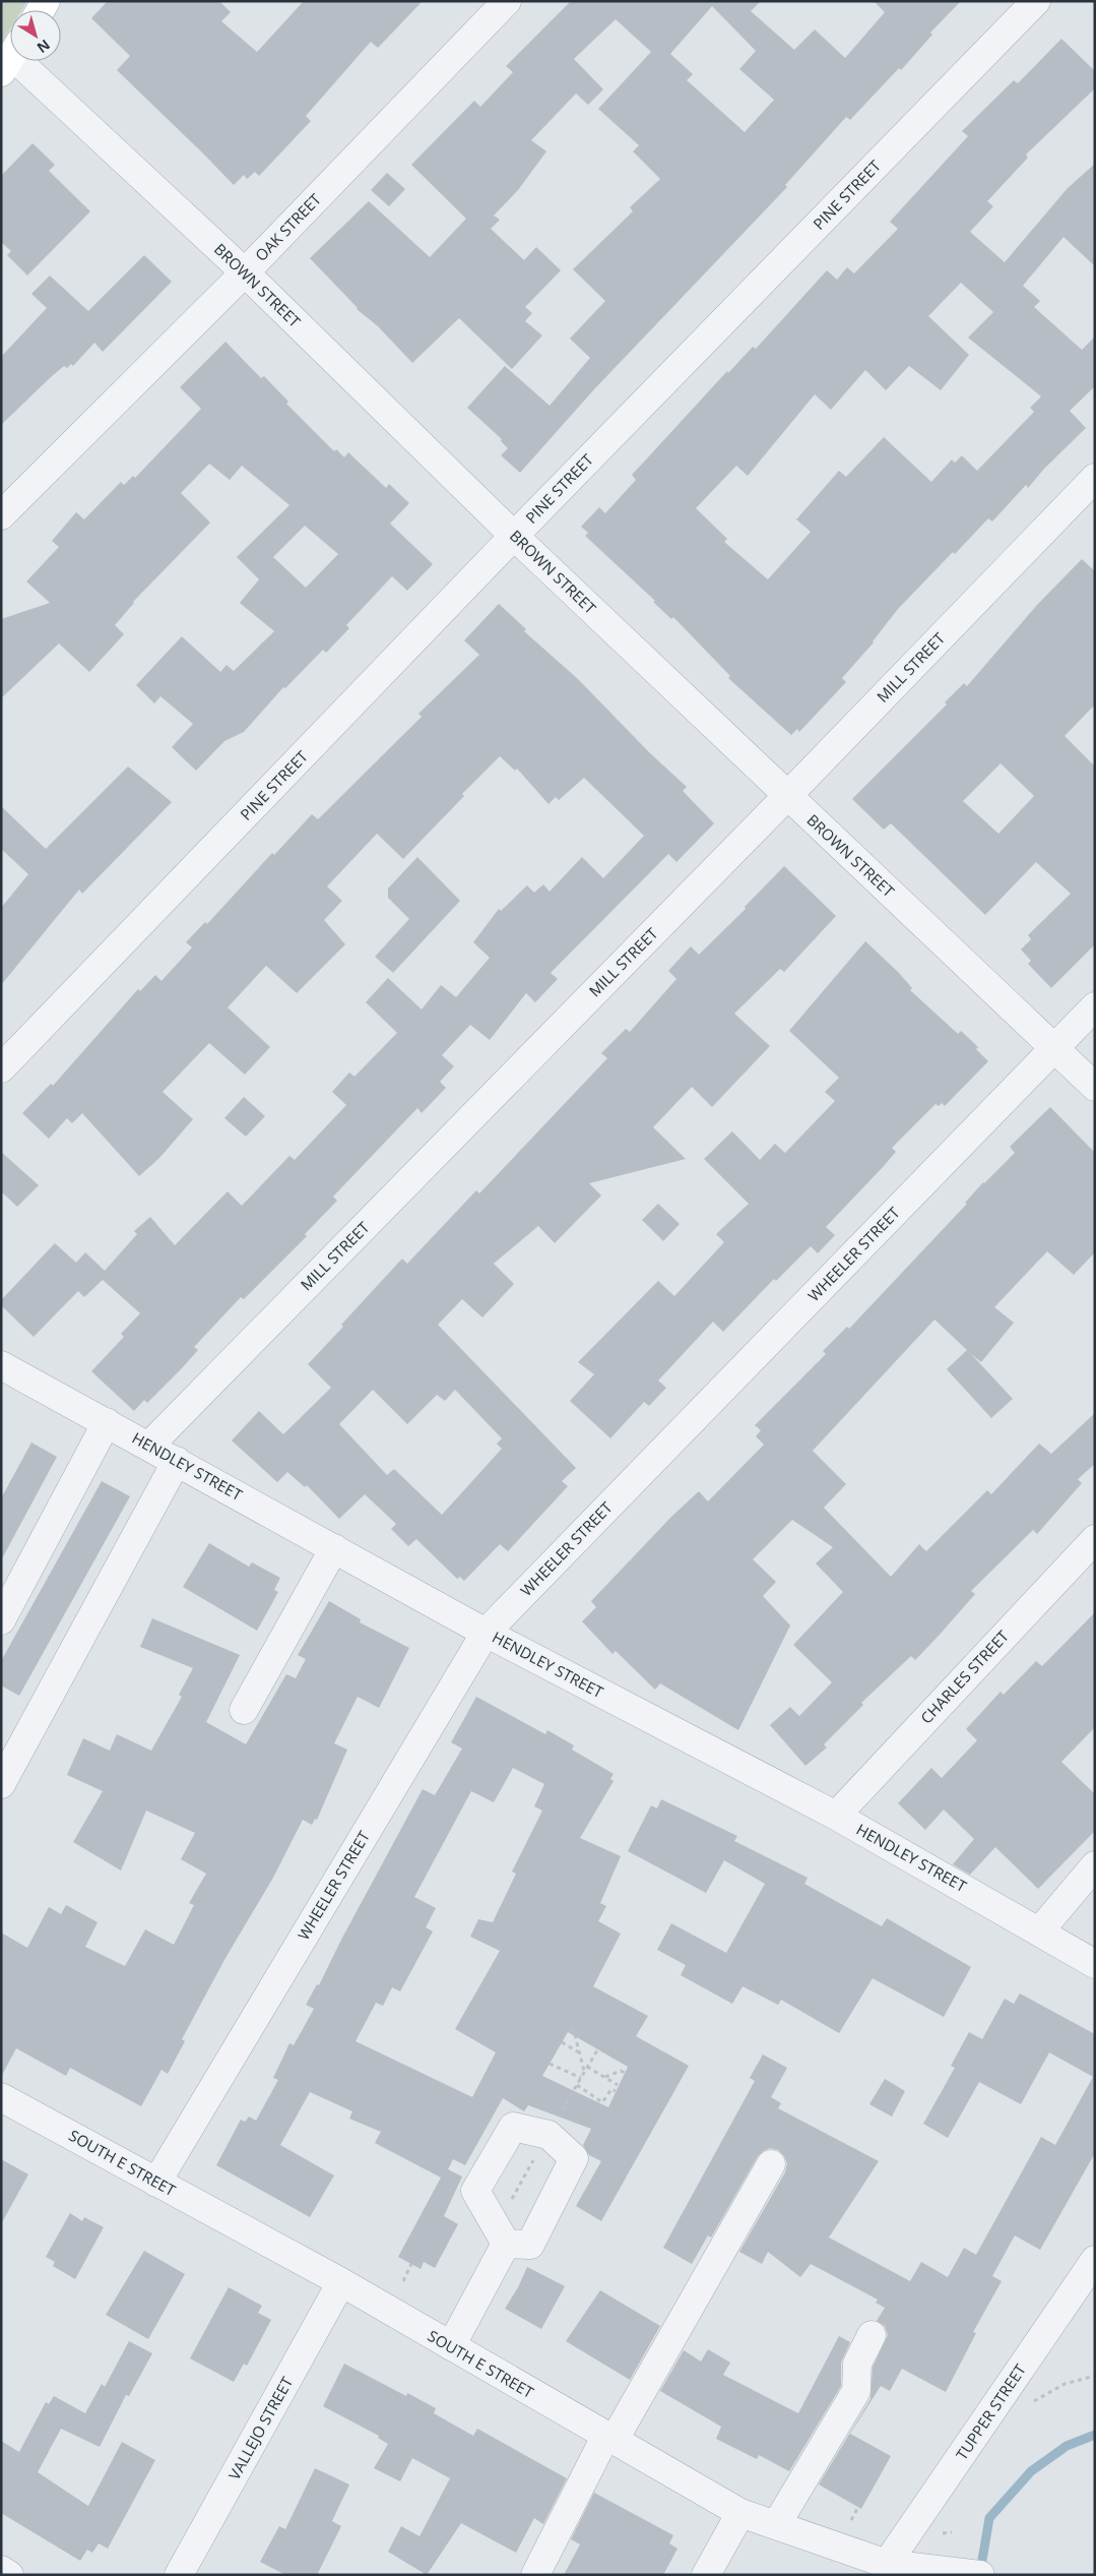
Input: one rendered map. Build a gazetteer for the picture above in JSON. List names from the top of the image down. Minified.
{"streets":{"street":["PINE STREET","OAK STREET","BROWN STREET","MILL STREET","WHEELER STREET","HENDLEY STREET","CHARLES STREET","SOUTH E STREET","TUPPER STREET","VALLEJO STREET"]},"crossings":[["PINE STREET","BROWN STREET"],["OAK STREET","BROWN STREET"],["BROWN STREET","MILL STREET"],["BROWN STREET","WHEELER STREET"],["MILL STREET","HENDLEY STREET"],["WHEELER STREET","HENDLEY STREET"],["WHEELER STREET","SOUTH E STREET"],["HENDLEY STREET","CHARLES STREET"],["SOUTH E STREET","TUPPER STREET"],["SOUTH E STREET","VALLEJO STREET"]],"north":"bottom right"}
